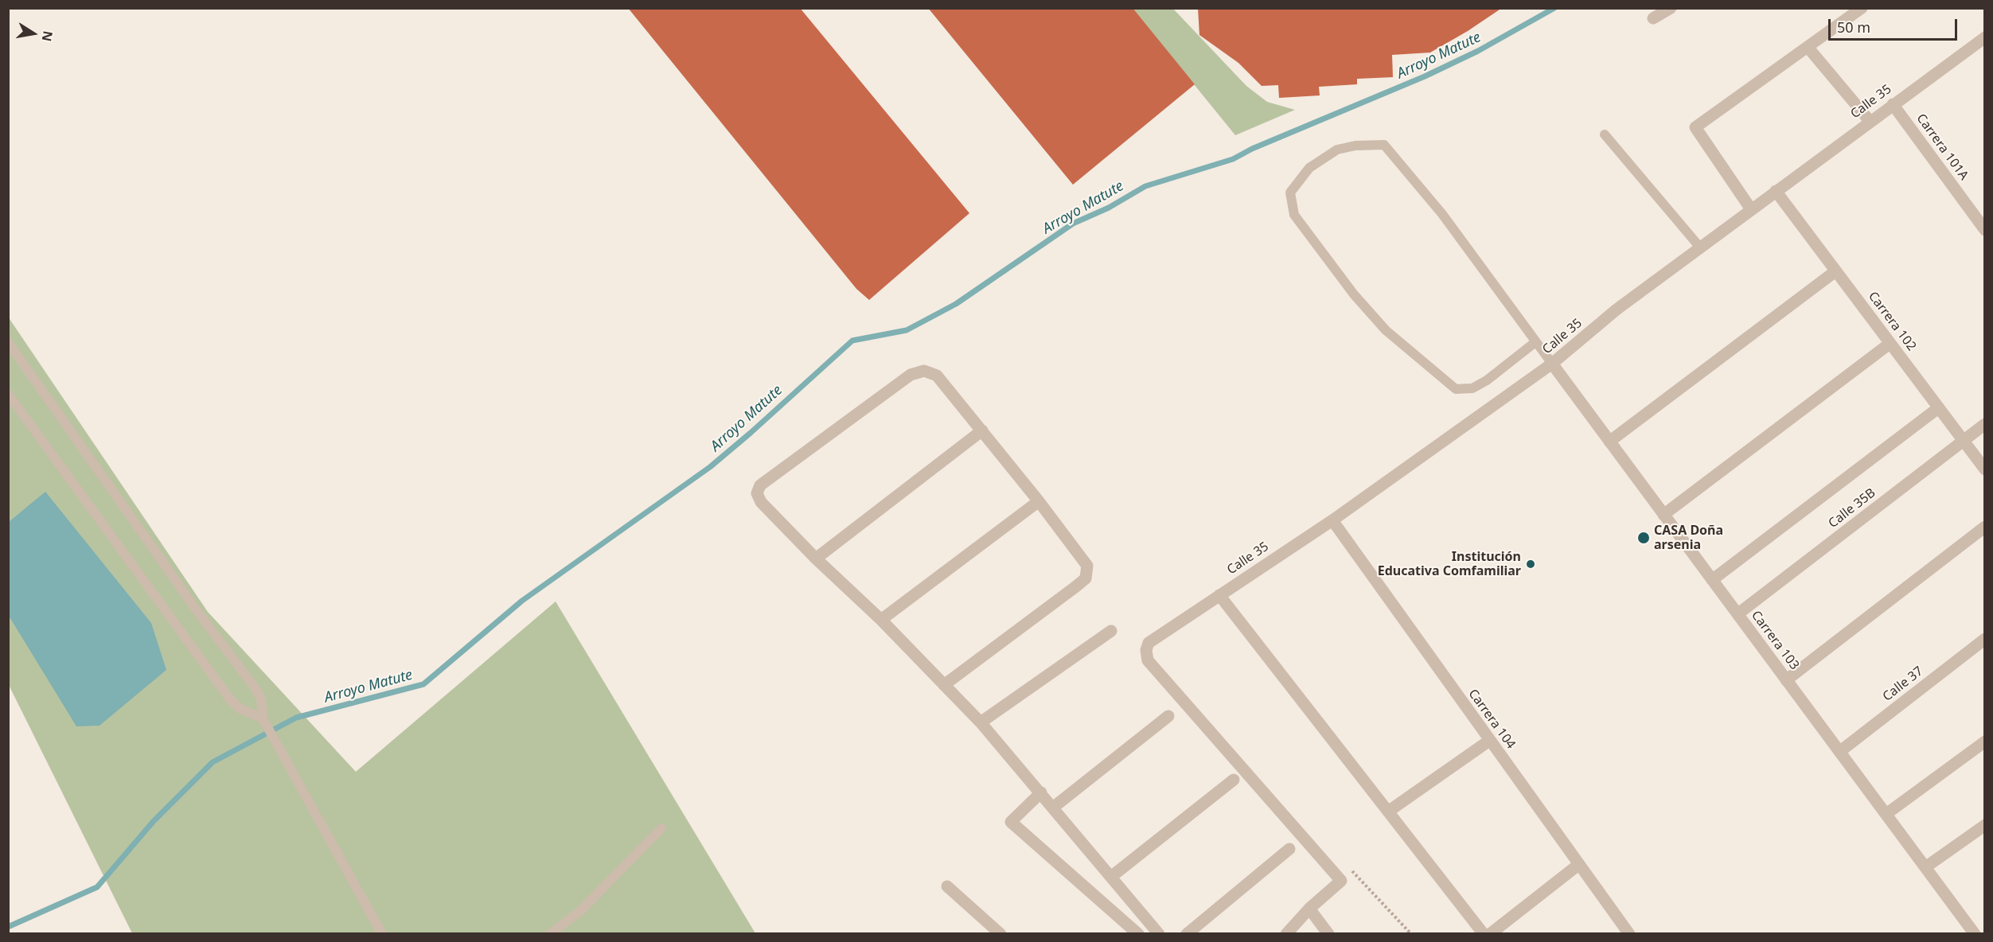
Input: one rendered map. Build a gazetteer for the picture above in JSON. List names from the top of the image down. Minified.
{"streets":{"street":["Calle 35","Carrera 101A","Carrera 102","Calle 35B","Carrera 103","Calle 37","Carrera 104"]},"crossings":[["Calle 35","Carrera 101A"],["Calle 35","Carrera 102"],["Calle 35","Carrera 103"],["Calle 35","Carrera 104"],["Carrera 102","Calle 35B"],["Calle 35B","Carrera 103"],["Carrera 103","Calle 37"]],"water":["Arroyo Matute"],"places":["CASA Doña arsenia","Institución Educativa Comfamiliar"],"scale_bar":"50 m","north":"right"}
